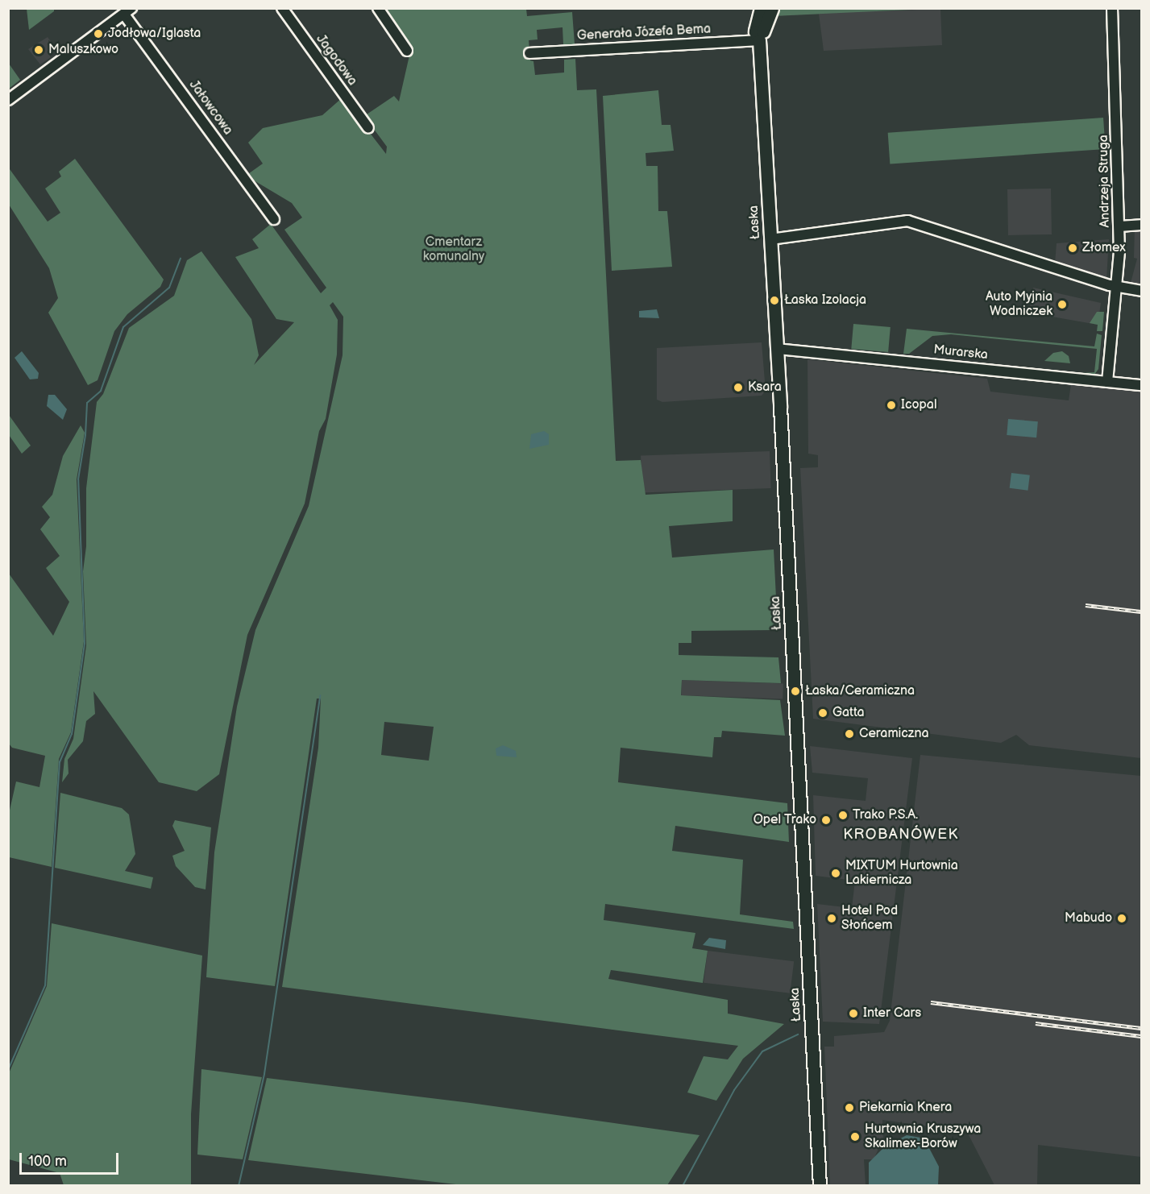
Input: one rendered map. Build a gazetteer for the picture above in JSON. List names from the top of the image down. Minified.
{"streets":{"main road":["Łaska"],"street":["Generała Józefa Bema","Jagodowa","Jałowcowa","Andrzeja Struga","Murarska"]},"crossings":[["Generała Józefa Bema","Łaska"],["Andrzeja Struga","Murarska"],["Łaska","Murarska"]],"districts":["KROBANÓWEK"],"parks":["Cmentarz komunalny"],"places":["Jodłowa/Iglasta","Maluszkowo","Złomex","Łaska Izolacja","Auto Myjnia Wodniczek","Ksara","Icopal","Łaska/Ceramiczna","Gatta","Ceramiczna","Trako P.S.A.","Opel Trako","MIXTUM Hurtownia Lakiernicza","Hotel Pod Słońcem","Mabudo","Inter Cars","Piekarnia Knera","Hurtownia Kruszywa Skalimex-Borów"],"scale_bar":"100 m"}
